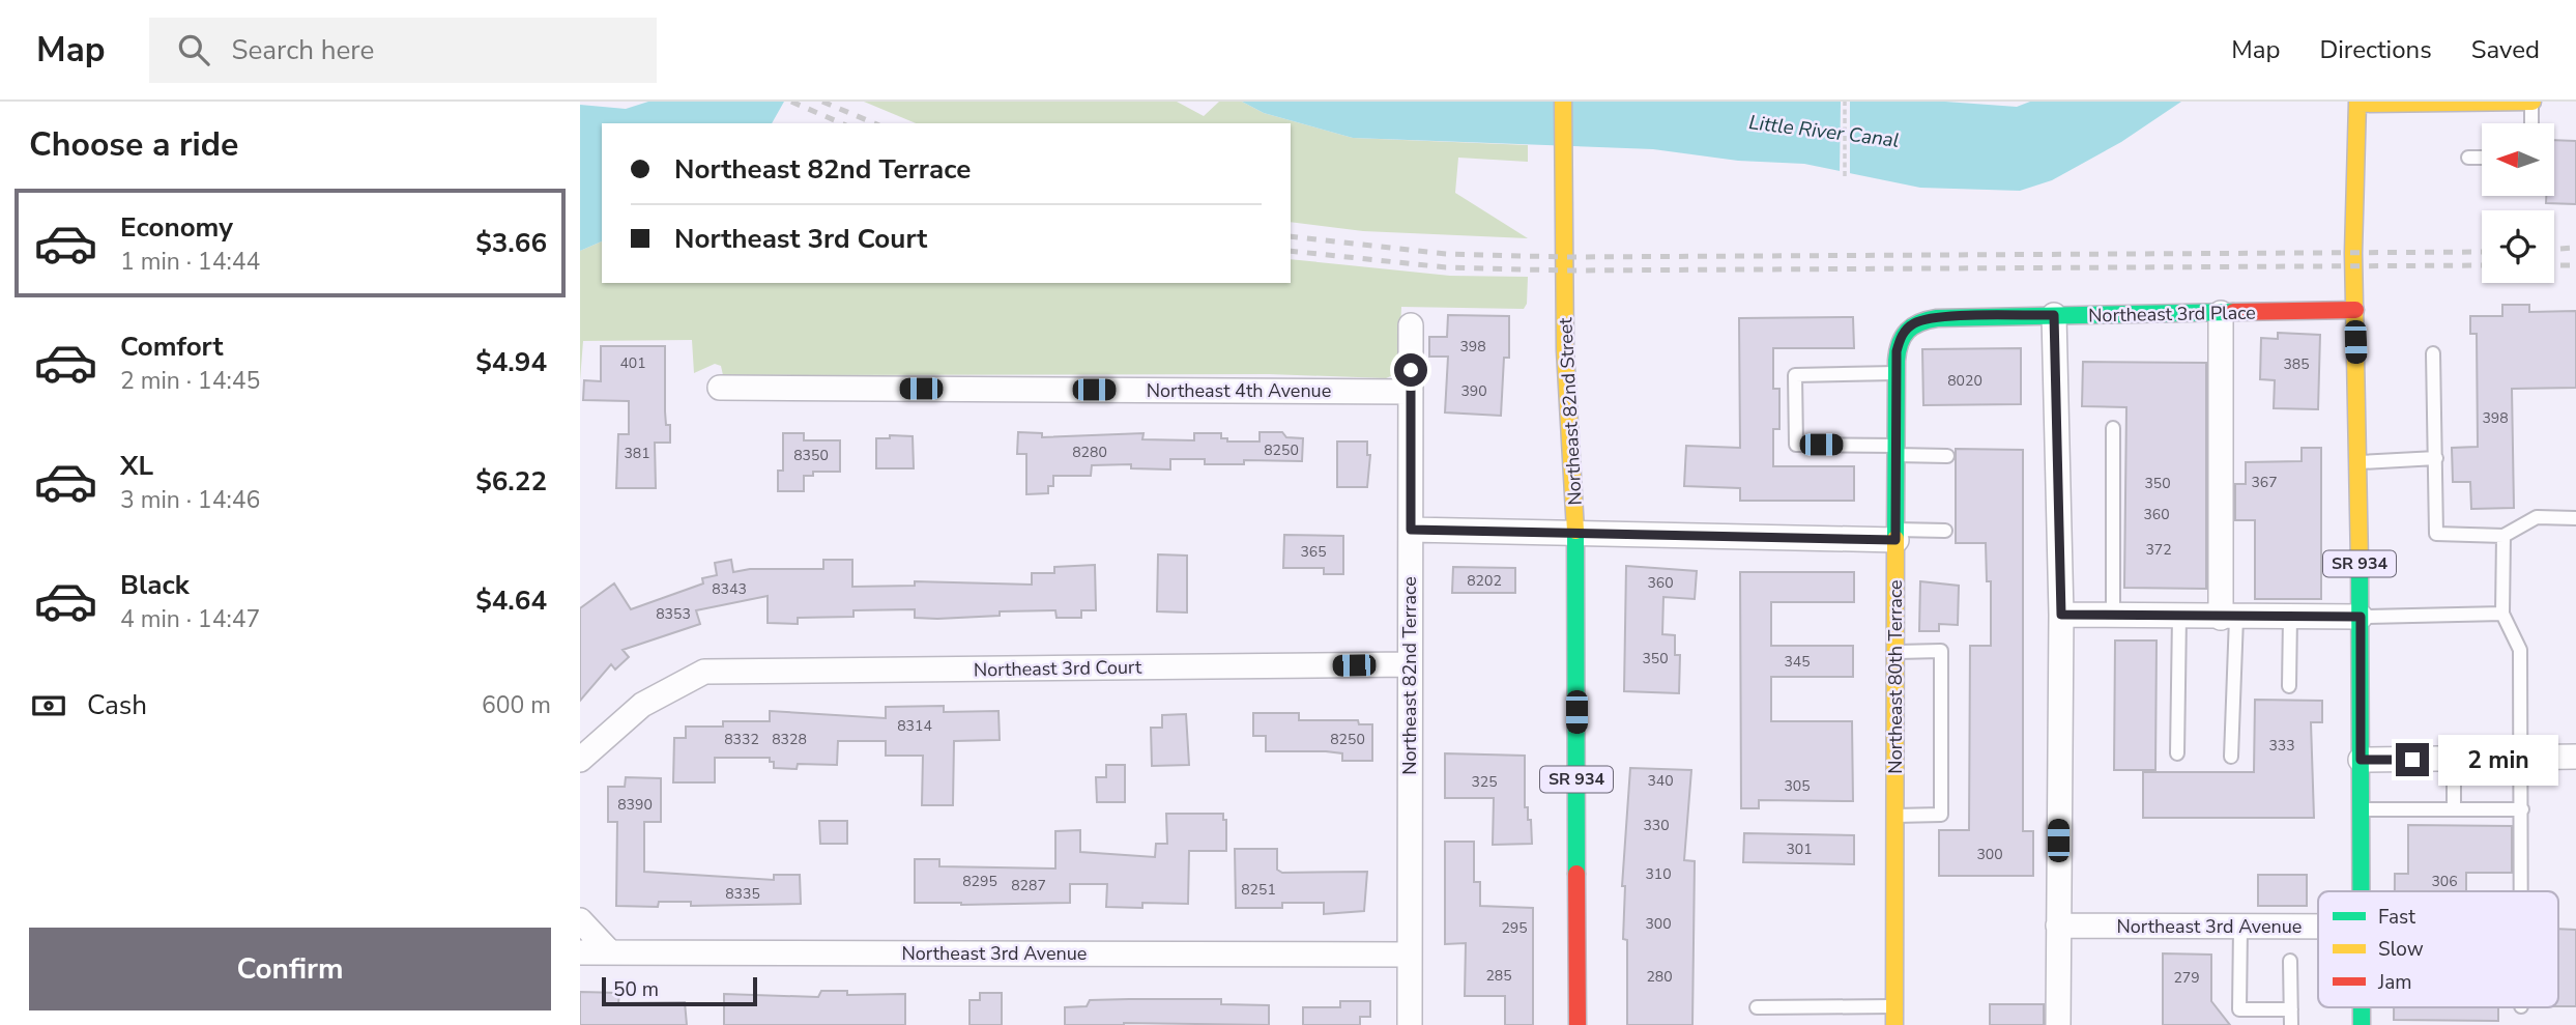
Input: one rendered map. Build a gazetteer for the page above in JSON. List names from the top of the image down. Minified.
{"streets":{"main road":["Northeast 3rd Place","Northeast 82nd Street","SR 934","Northeast 80th Terrace"],"street":["Northeast 4th Avenue","Northeast 3rd Court","Northeast 82nd Terrace","Northeast 3rd Avenue"]},"crossings":[["Northeast 3rd Place","SR 934"],["Northeast 3rd Place","Northeast 80th Terrace"],["Northeast 4th Avenue","Northeast 82nd Terrace"],["Northeast 3rd Court","Northeast 82nd Terrace"],["Northeast 82nd Terrace","Northeast 3rd Avenue"]],"water":["Little River Canal"],"house_numbers":["398","401","385","8020","390","398","8250","8280","381","8350","367","350","360","372","365","8202","360","8343","8353","350","345","8314","8332","8328","8250","333","340","325","305","8390","330","301","300","310","8295","306","8287","8251","8335","300","295","285","280","279"],"legend":["Fast","Slow","Jam"],"scale_bar":"50 m","north":"left","page":{"header":"Map","search":"Search here","nav":["Map","Directions","Saved"],"heading":"Choose a ride","banner":["Northeast 82nd Terrace","Northeast 3rd Court"],"list":[{"name":"Economy","note":"1 min · 14:44","value":"$3.66"},{"name":"Comfort","note":"2 min · 14:45","value":"$4.94"},{"name":"XL","note":"3 min · 14:46","value":"$6.22"},{"name":"Black","note":"4 min · 14:47","value":"$4.64"}],"pay":["Cash","600 m"],"bubble":"2 min","buttons":"Confirm","scale":"50 m"}}
